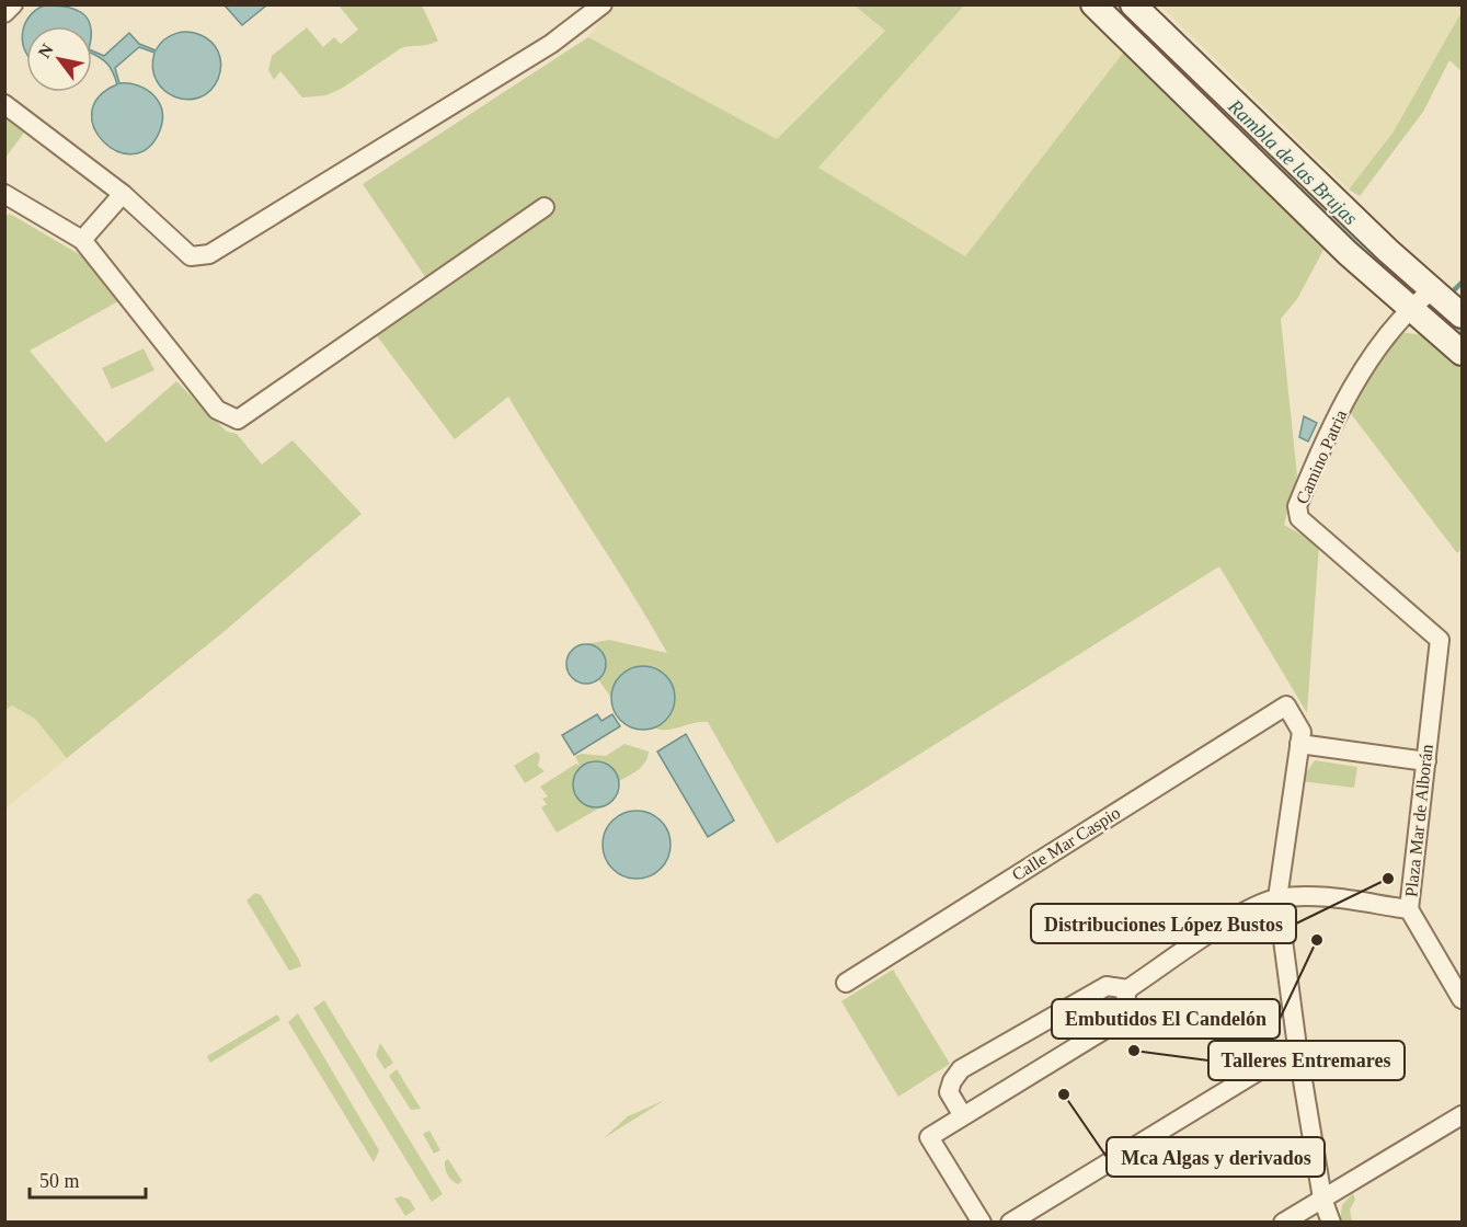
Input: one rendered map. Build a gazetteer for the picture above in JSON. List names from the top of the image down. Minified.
{"streets":{"street":["Camino Patria","Plaza Mar de Alborán","Calle Mar Caspio"]},"crossings":[["Camino Patria","Plaza Mar de Alborán"]],"water":["Rambla de las Brujas"],"places":["Distribuciones López Bustos","Embutidos El Candelón","Talleres Entremares","Mca Algas y derivados"],"scale_bar":"50 m","north":"top left"}
